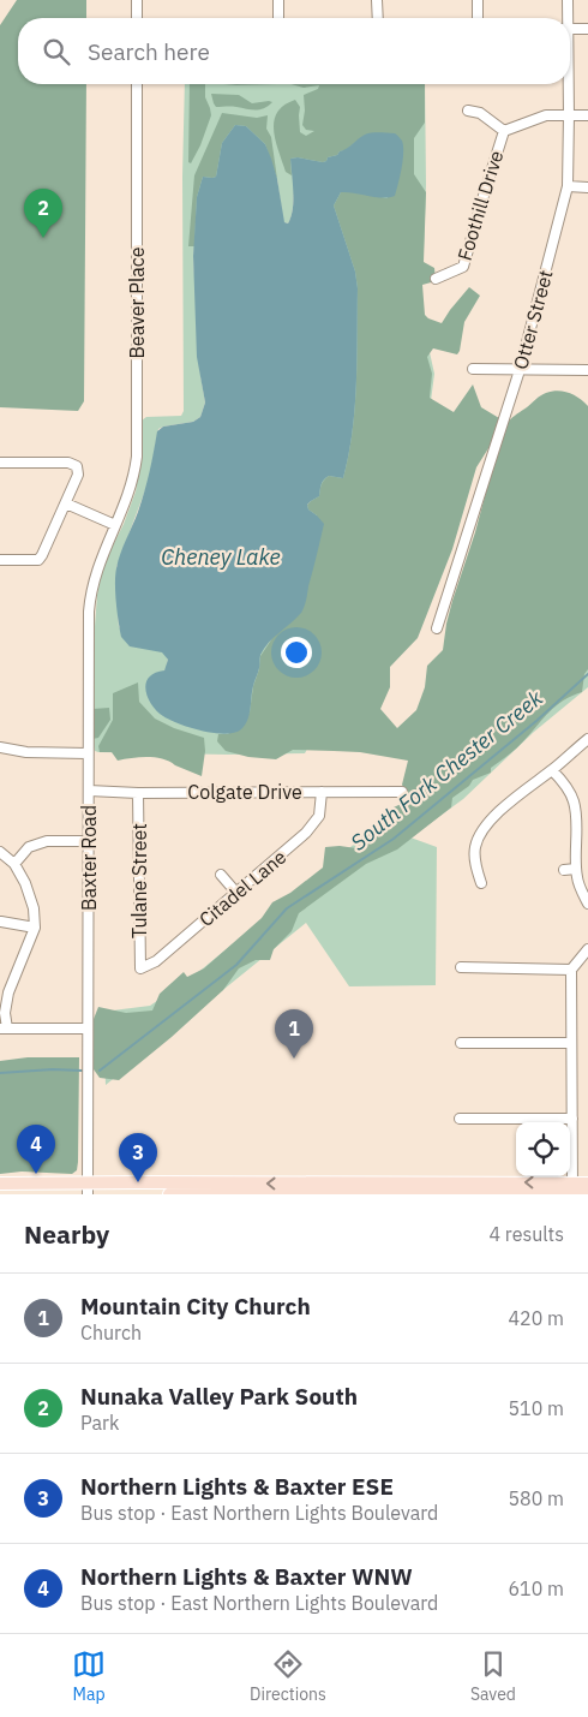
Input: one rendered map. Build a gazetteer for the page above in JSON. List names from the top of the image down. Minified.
{"streets":{"street":["Foothill Drive","Beaver Place","Otter Street","Colgate Drive","Baxter Road","Tulane Street","Citadel Lane"]},"crossings":[["Foothill Drive","Otter Street"],["Beaver Place","Baxter Road"],["Colgate Drive","Baxter Road"],["Colgate Drive","Tulane Street"],["Colgate Drive","Citadel Lane"],["Tulane Street","Citadel Lane"]],"water":["Cheney Lake","South Fork Chester Creek"],"page":{"search":"Search here","pins":["2","1","4","3"],"heading":["Nearby","4 results"],"list":[{"mark":"1","name":"Mountain City Church","note":"Church","value":"420 m"},{"mark":"2","name":"Nunaka Valley Park South","note":"Park","value":"510 m"},{"mark":"3","name":"Northern Lights & Baxter ESE","note":"Bus stop · East Northern Lights Boulevard","value":"580 m"},{"mark":"4","name":"Northern Lights & Baxter WNW","note":"Bus stop · East Northern Lights Boulevard","value":"610 m"}],"nav":["Map","Directions","Saved"]}}
